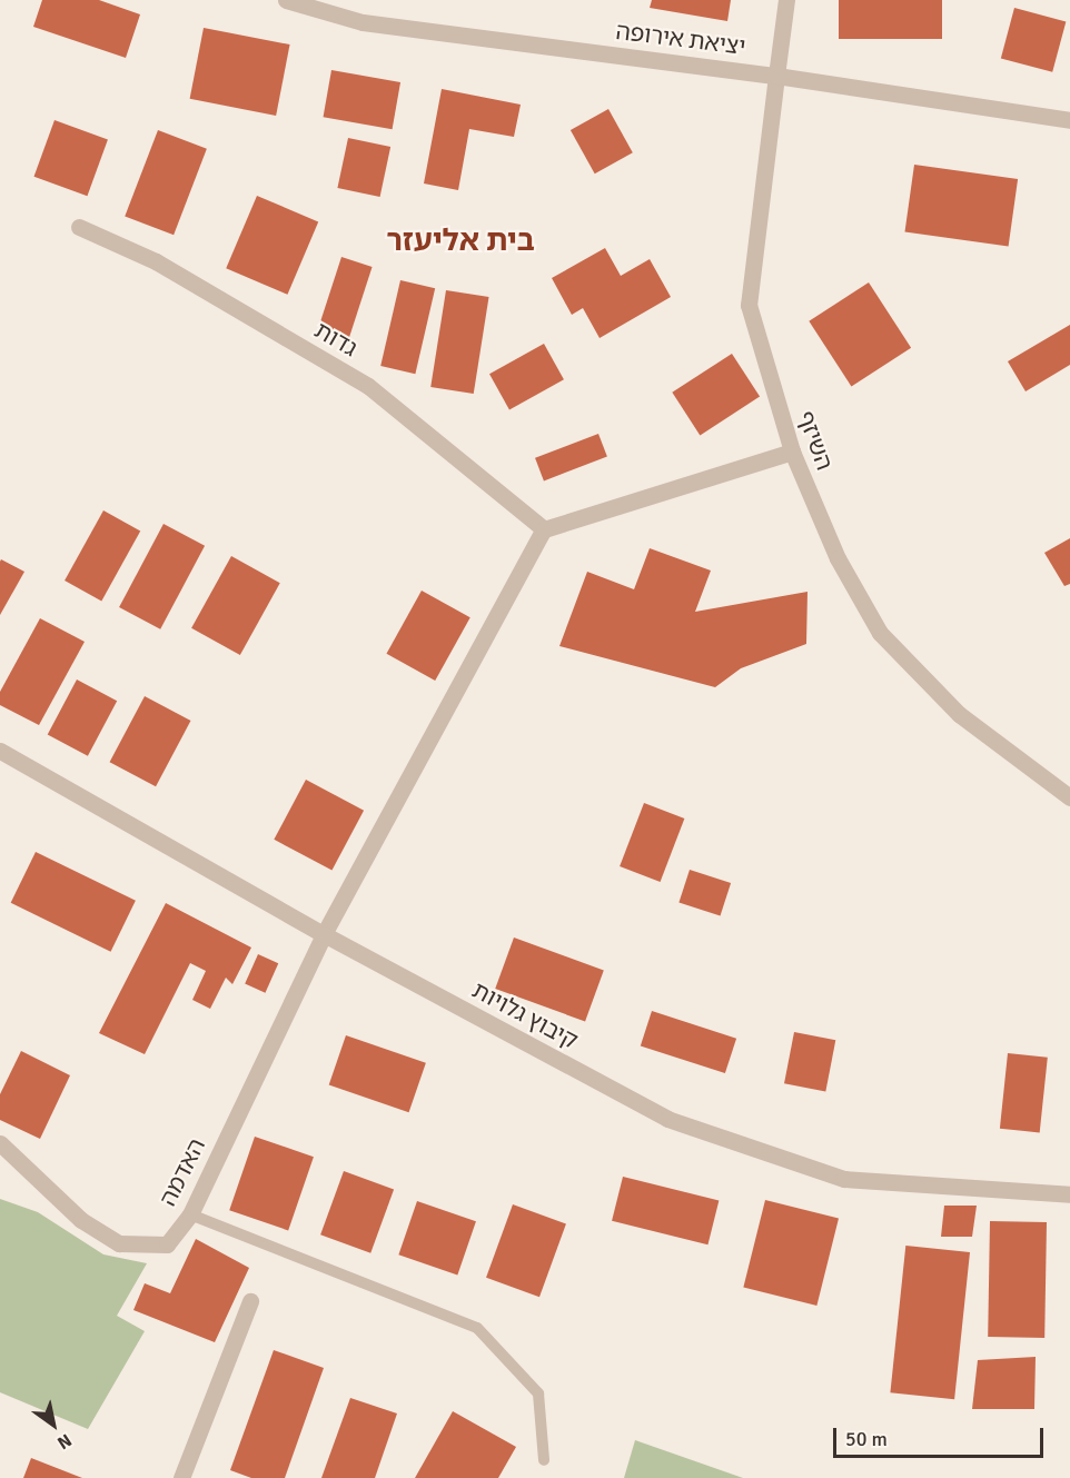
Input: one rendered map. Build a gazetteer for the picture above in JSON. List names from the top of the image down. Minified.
{"streets":{"street":["יציאת אירופה","גדות","השיזף","קיבוץ גלויות","האדמה"]},"crossings":[["יציאת אירופה","השיזף"],["גדות","האדמה"],["קיבוץ גלויות","האדמה"]],"districts":["בית אליעזר"],"scale_bar":"50 m","north":"bottom right"}
